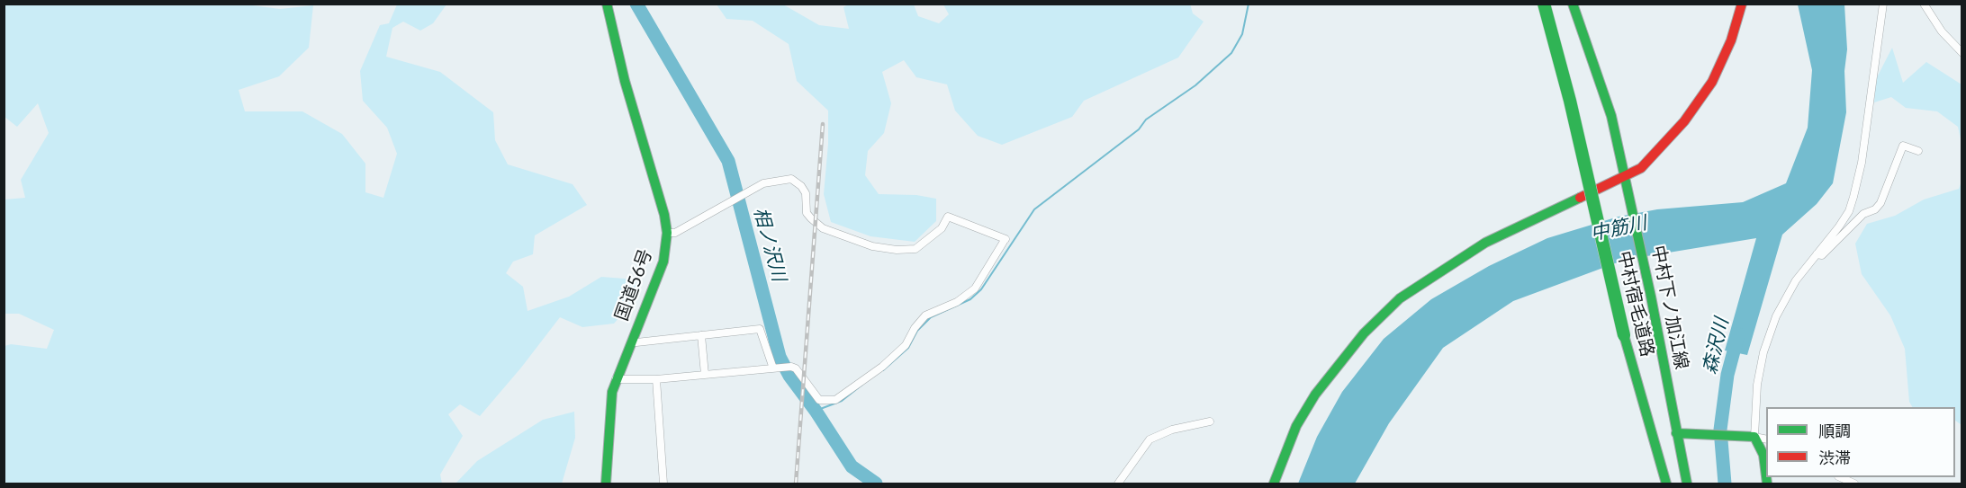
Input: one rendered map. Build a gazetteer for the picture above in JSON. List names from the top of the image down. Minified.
{"streets":{"main road":["国道56号","中村宿毛道路","中村下ノ加江線"]},"water":["中筋川","相ノ沢川","森沢川"],"legend":["順調","渋滞"]}
